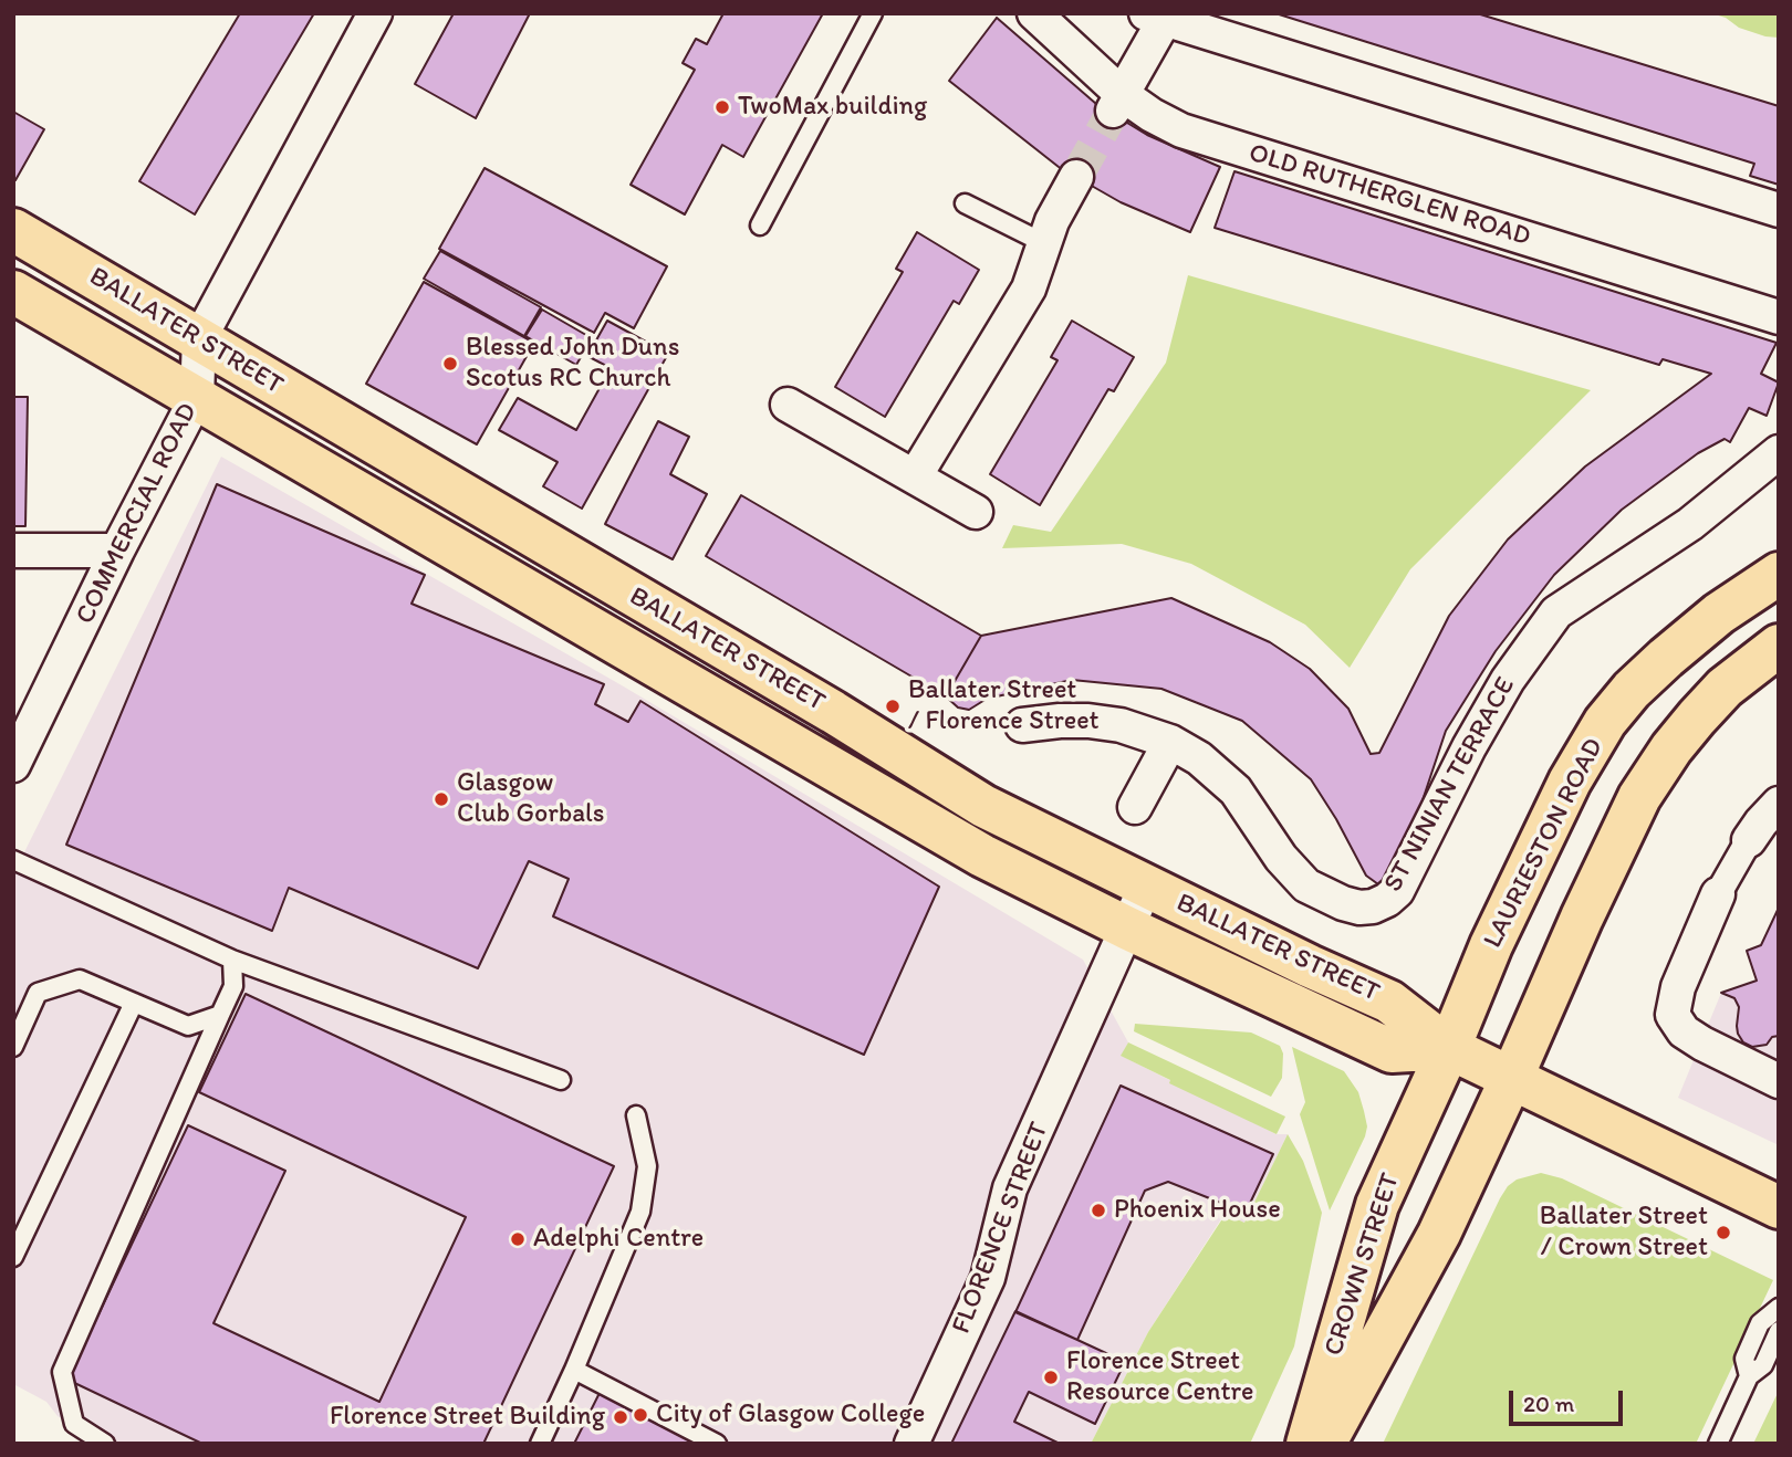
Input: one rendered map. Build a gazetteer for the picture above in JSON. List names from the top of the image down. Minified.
{"streets":{"main road":["BALLATER STREET","LAURIESTON ROAD","CROWN STREET"],"street":["OLD RUTHERGLEN ROAD","COMMERCIAL ROAD","ST NINIAN TERRACE","FLORENCE STREET"]},"crossings":[["BALLATER STREET","COMMERCIAL ROAD"],["BALLATER STREET","LAURIESTON ROAD"],["BALLATER STREET","FLORENCE STREET"],["BALLATER STREET","CROWN STREET"],["LAURIESTON ROAD","CROWN STREET"]],"places":["TwoMax building","Blessed John Duns Scotus RC Church","Ballater Street / Florence Street","Glasgow Club Gorbals","Phoenix House","Ballater Street / Crown Street","Adelphi Centre","Florence Street Resource Centre","City of Glasgow College","Florence Street Building"],"scale_bar":"20 m"}
